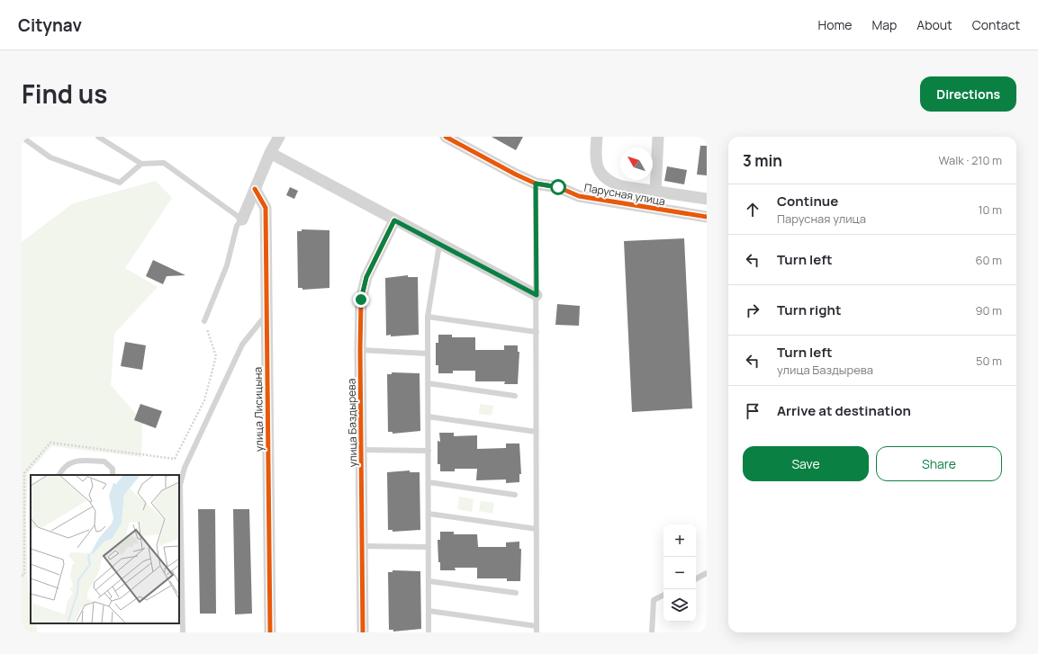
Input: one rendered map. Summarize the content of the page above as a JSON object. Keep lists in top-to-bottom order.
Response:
{
  "streets": {
    "street": ["Парусная улица", "улица Лисицына", "улица Баздырева"]
  },
  "north": "top left",
  "page": {
    "header": "Citynav",
    "nav": [
      "Home",
      "Map",
      "About",
      "Contact"
    ],
    "title": "Find us",
    "buttons": [
      "Directions",
      ["Save", "Share"]
    ],
    "heading": ["3 min", "Walk · 210 m"],
    "list": [
      ["Continue", "Парусная улица", "10 m"],
      ["Turn left", "60 m"],
      ["Turn right", "90 m"],
      ["Turn left", "улица Баздырева", "50 m"],
      "Arrive at destination"
    ],
    "map_buttons": ["+", "−"]
  }
}
